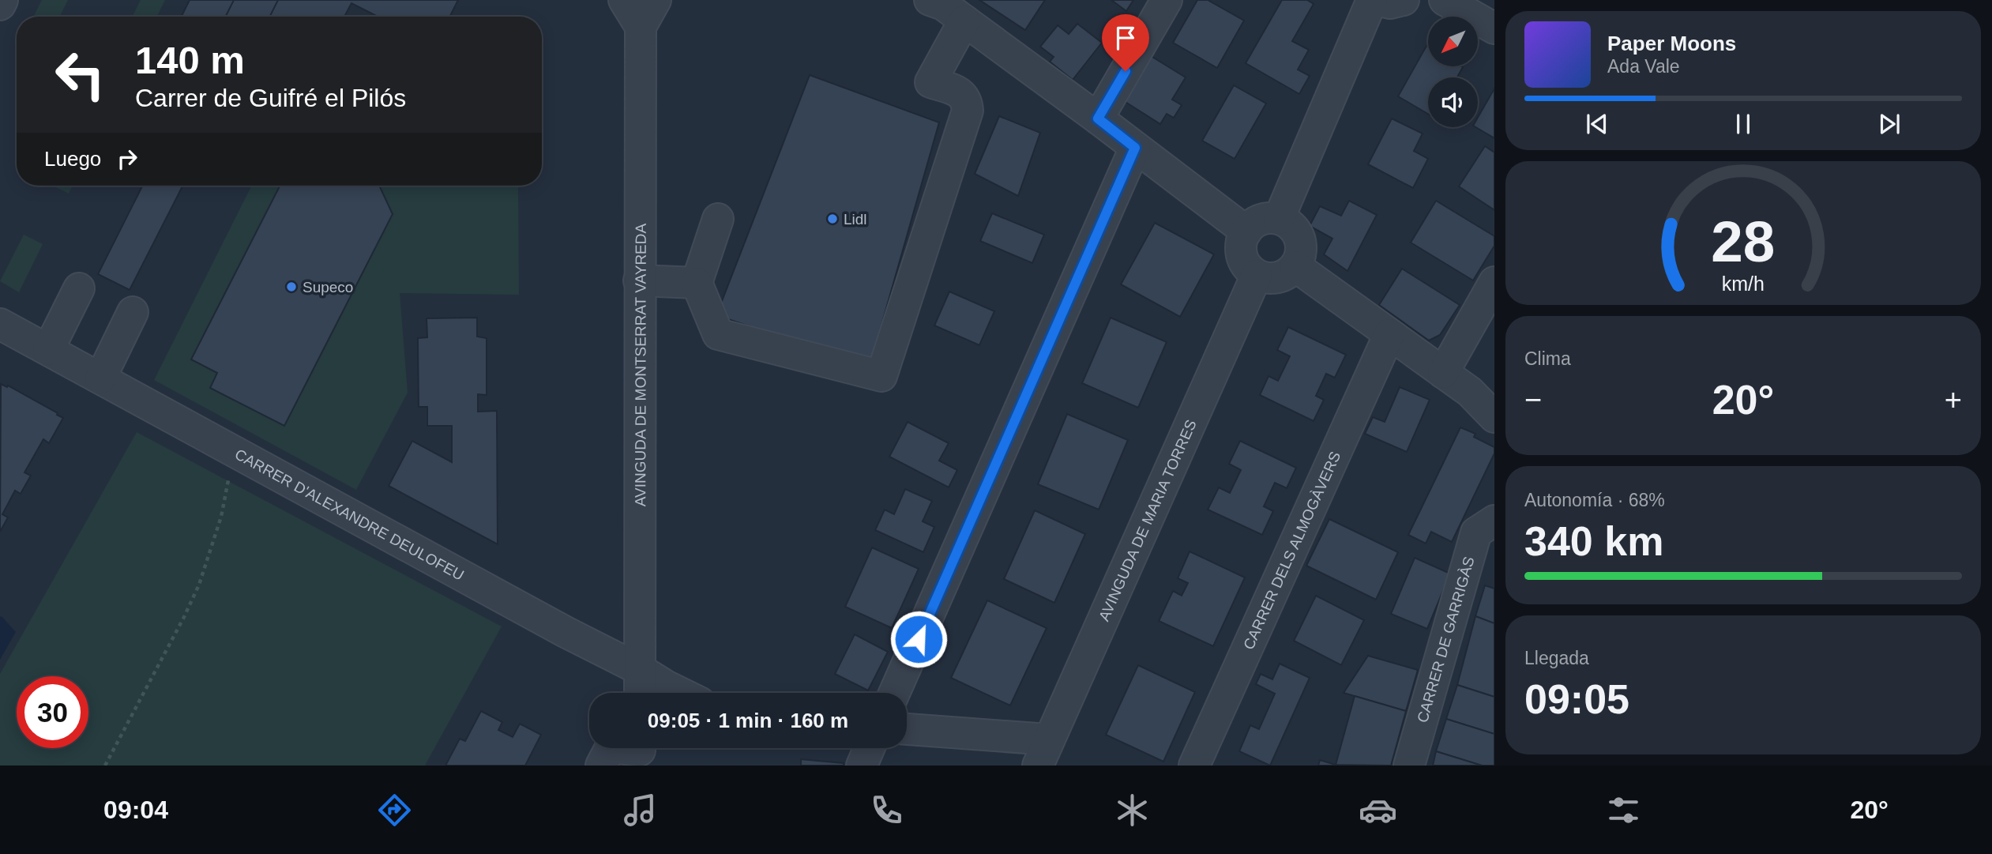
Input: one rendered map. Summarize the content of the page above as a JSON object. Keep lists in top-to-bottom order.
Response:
{
  "streets": {
    "street": [
      "AVINGUDA DE MONTSERRAT VAYREDA",
      "CARRER D'ALEXANDRE DEULOFEU",
      "AVINGUDA DE MARIA TORRES",
      "CARRER DELS ALMOGÀVERS",
      "CARRER DE GARRIGÀS"
    ]
  },
  "crossings": [
    ["AVINGUDA DE MONTSERRAT VAYREDA", "CARRER D'ALEXANDRE DEULOFEU"]
  ],
  "places": ["Lidl", "Supeco"],
  "north": "bottom left",
  "page": {
    "turn": ["140 m", "Carrer de Guifré el Pilós"],
    "song": ["Paper Moons", "Ada Vale"],
    "then": "Luego",
    "tile": [
      "Clima",
      ["Autonomía · 68%", "340 km"],
      ["Llegada", "09:05"]
    ],
    "heat": ["−", "20°", "+"],
    "limit": "30",
    "trip": "09:05 · 1 min · 160 m",
    "tabs": ["09:04", "20°"],
    "gauge": ["28", "km/h"]
  }
}
